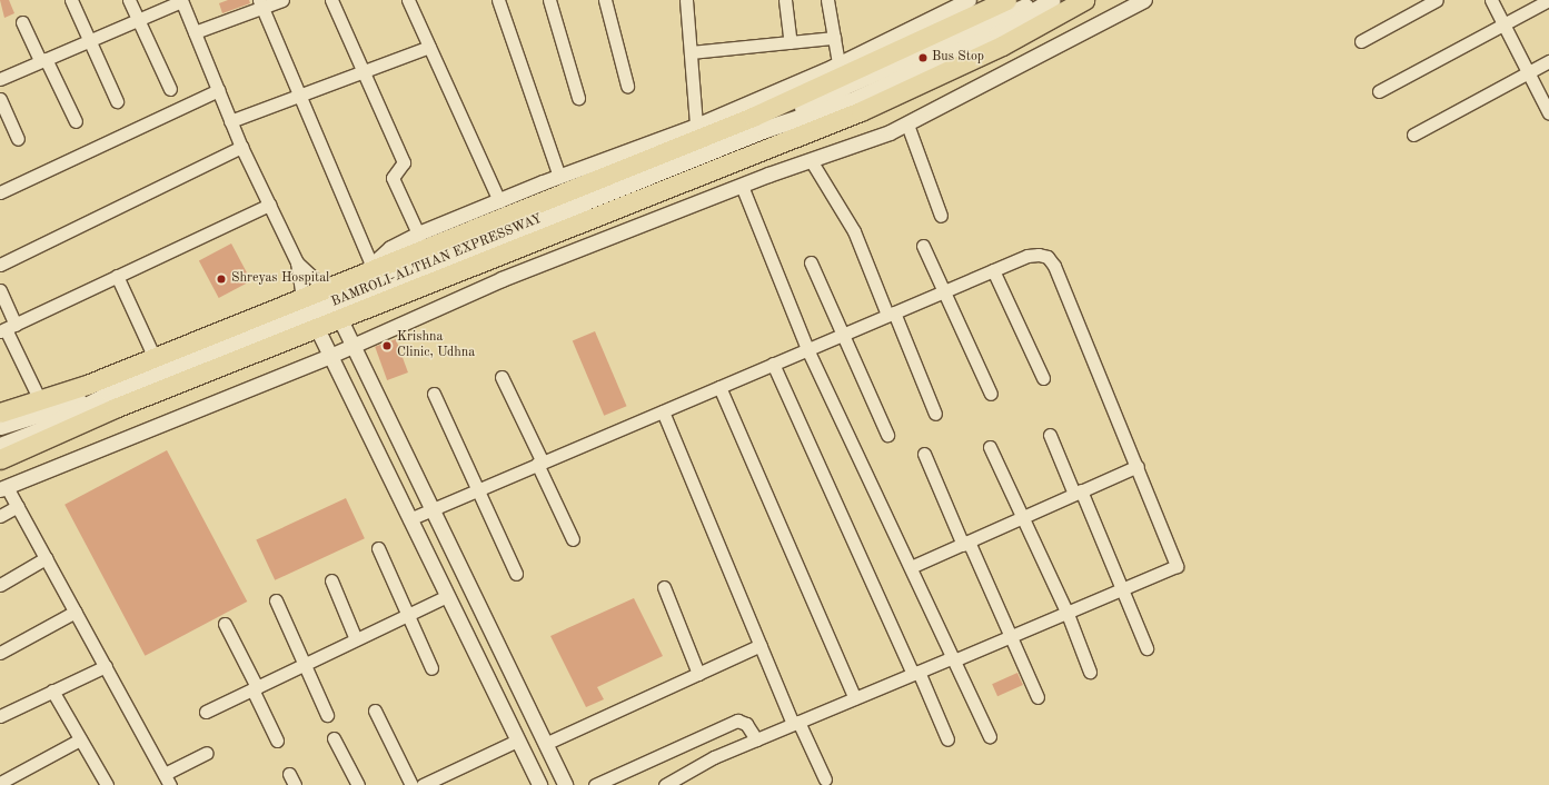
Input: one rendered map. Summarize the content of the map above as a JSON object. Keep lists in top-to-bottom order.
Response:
{
  "streets": {
    "main road": ["BAMROLI-ALTHAN EXPRESSWAY"]
  },
  "places": ["Bus Stop", "Shreyas Hospital", "Krishna Clinic, Udhna"]
}
